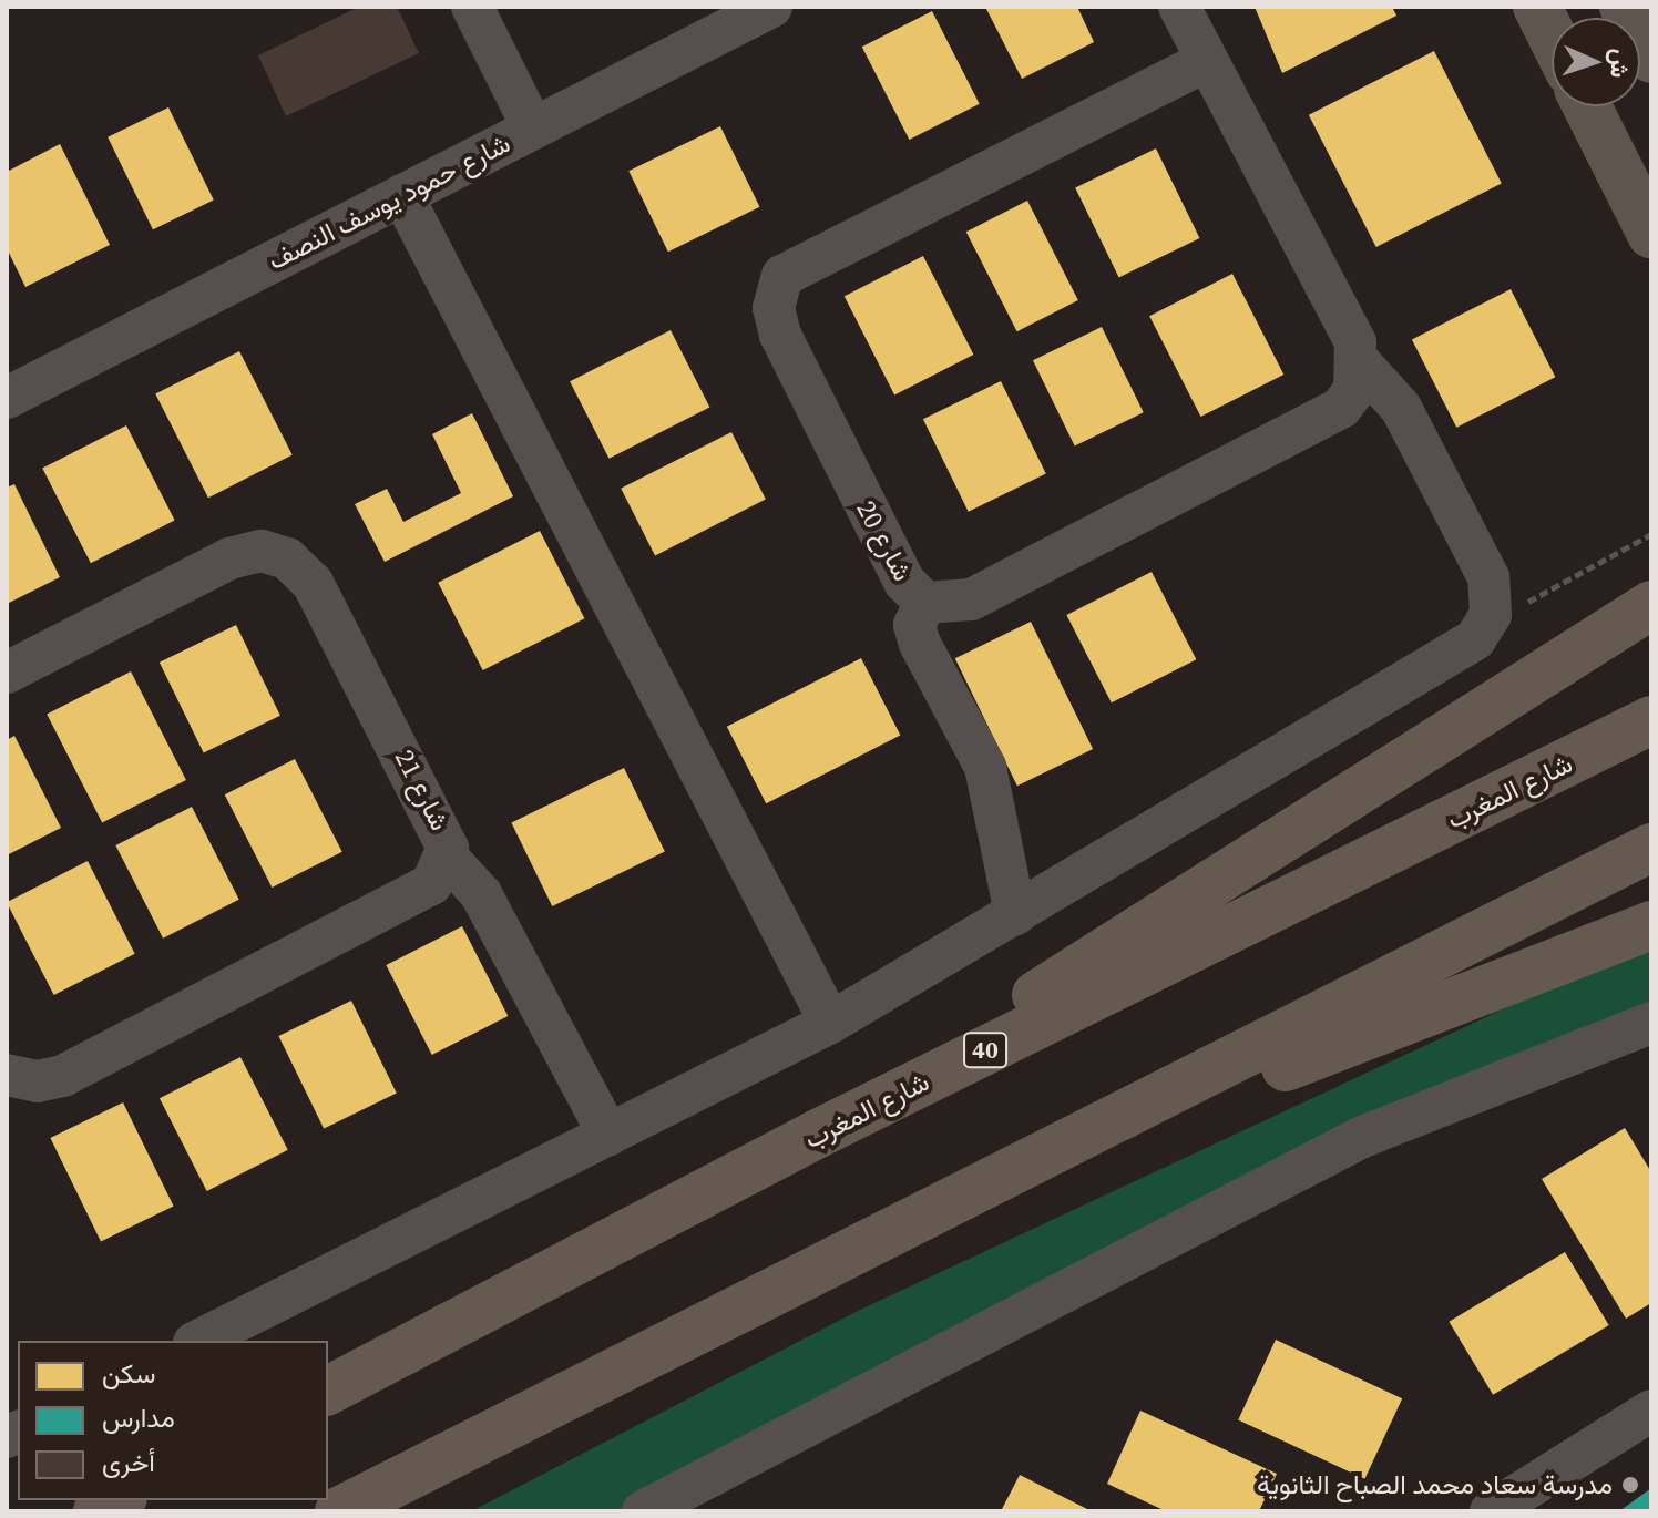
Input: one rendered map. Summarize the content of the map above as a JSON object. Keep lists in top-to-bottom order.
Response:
{
  "streets": {
    "highway": ["شارع المغرب", "40"],
    "street": ["شارع حمود يوسف النصف", "شارع 20", "شارع 21"]
  },
  "places": ["مدرسة سعاد محمد الصباح الثانوية"],
  "legend": ["سكن", "مدارس", "أخرى"],
  "north": "right"
}
